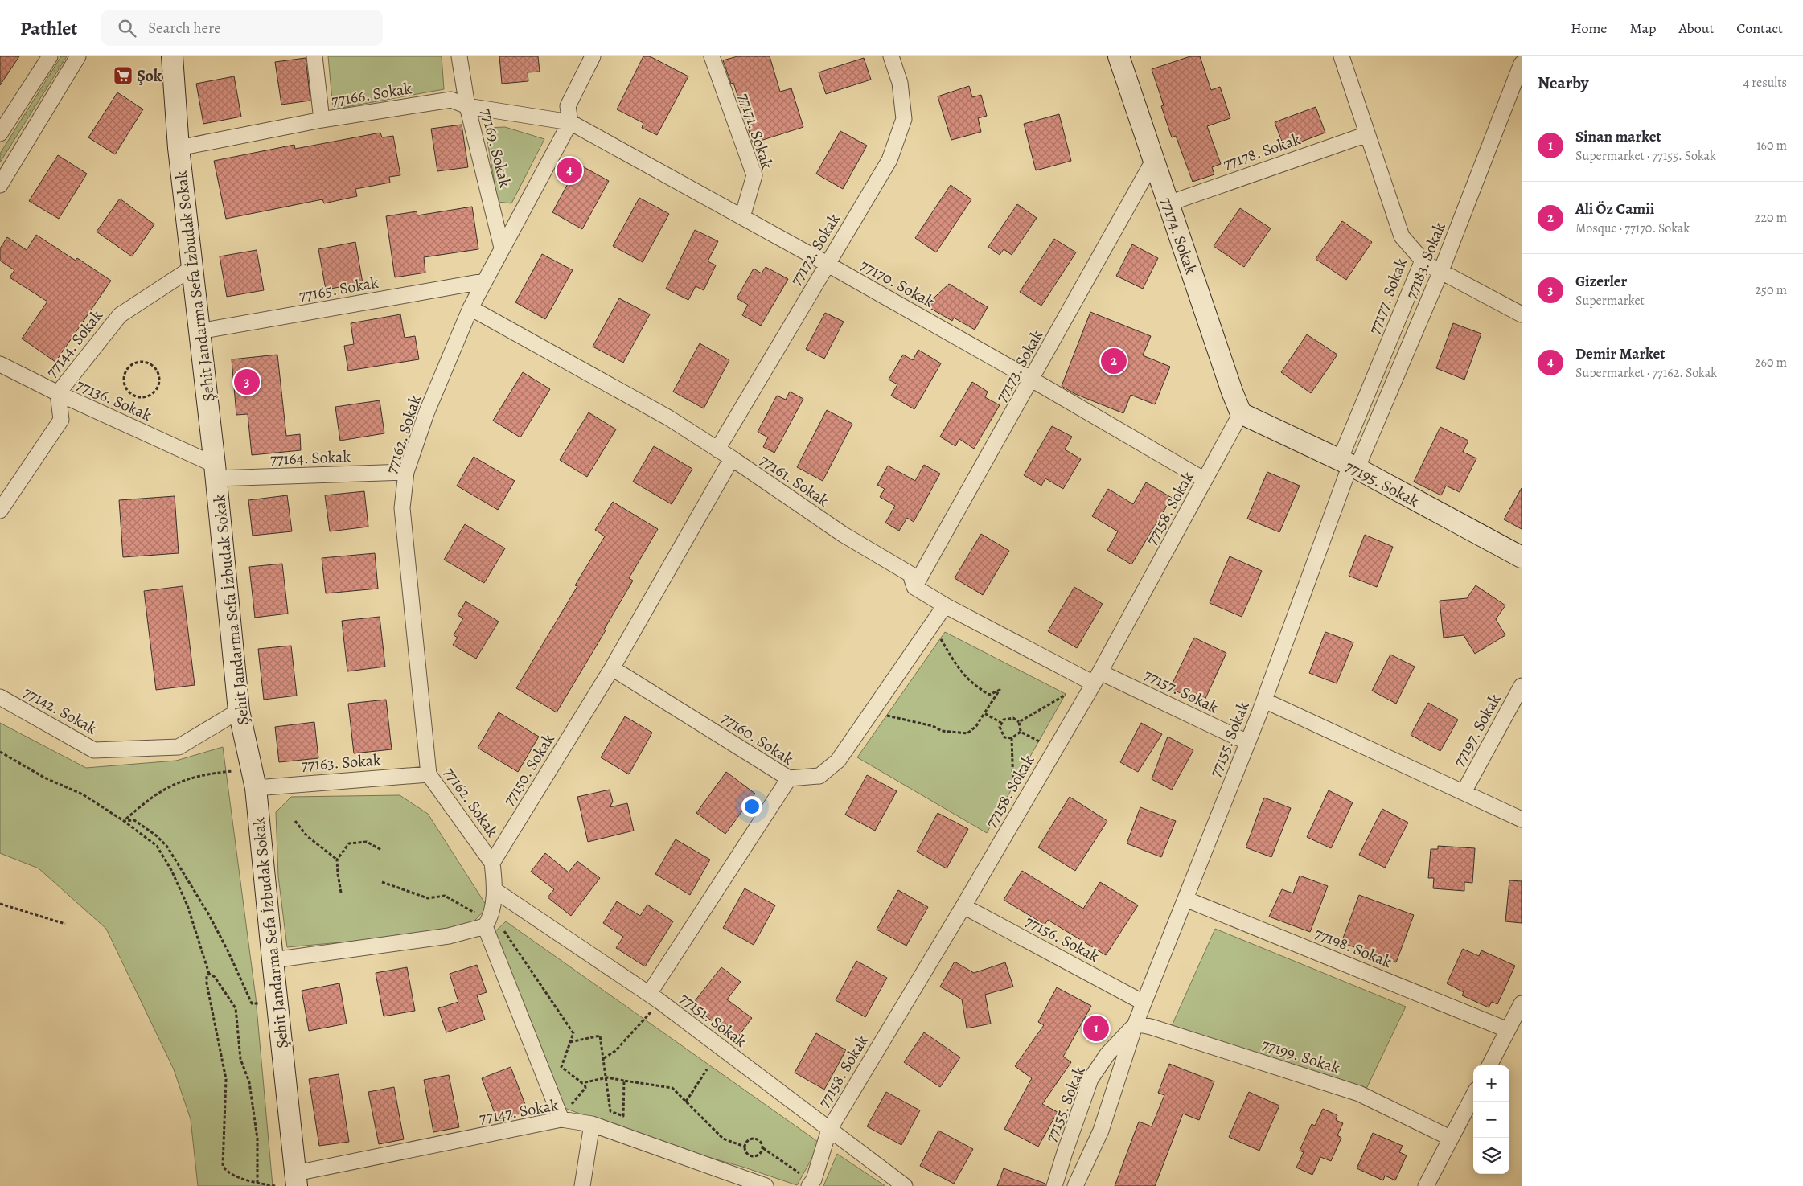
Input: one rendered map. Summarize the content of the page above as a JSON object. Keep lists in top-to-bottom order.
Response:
{
  "streets": {
    "main road": ["77174. Sokak", "Şehit Jandarma Sefa İzbudak Sokak", "77195. Sokak"],
    "street": [
      "77166. Sokak",
      "77171. Sokak",
      "77169. Sokak",
      "77178. Sokak",
      "77172. Sokak",
      "77183. Sokak",
      "77170. Sokak",
      "77165. Sokak",
      "77177. Sokak",
      "77144. Sokak",
      "77173. Sokak",
      "77136. Sokak",
      "77162. Sokak",
      "77164. Sokak",
      "77161. Sokak",
      "77158. Sokak",
      "77157. Sokak",
      "77142. Sokak",
      "77197. Sokak",
      "77160. Sokak",
      "77155. Sokak",
      "77163. Sokak",
      "77150. Sokak",
      "77156. Sokak",
      "77198. Sokak",
      "77151. Sokak",
      "77199. Sokak",
      "77147. Sokak"
    ]
  },
  "crossings": [
    ["77166. Sokak", "77169. Sokak"],
    ["77166. Sokak", "77170. Sokak"],
    ["77166. Sokak", "Şehit Jandarma Sefa İzbudak Sokak"],
    ["77166. Sokak", "77162. Sokak"],
    ["77171. Sokak", "77170. Sokak"],
    ["77169. Sokak", "77162. Sokak"],
    ["77178. Sokak", "77174. Sokak"],
    ["77178. Sokak", "77177. Sokak"],
    ["77174. Sokak", "77173. Sokak"],
    ["77174. Sokak", "77195. Sokak"],
    ["77174. Sokak", "77158. Sokak"],
    ["77172. Sokak", "77170. Sokak"],
    ["77172. Sokak", "77161. Sokak"],
    ["77183. Sokak", "77177. Sokak"],
    ["77183. Sokak", "77195. Sokak"],
    ["77183. Sokak", "77155. Sokak"],
    ["77170. Sokak", "77173. Sokak"],
    ["77170. Sokak", "77162. Sokak"],
    ["77170. Sokak", "77158. Sokak"],
    ["Şehit Jandarma Sefa İzbudak Sokak", "77165. Sokak"],
    ["Şehit Jandarma Sefa İzbudak Sokak", "77144. Sokak"],
    ["Şehit Jandarma Sefa İzbudak Sokak", "77136. Sokak"],
    ["Şehit Jandarma Sefa İzbudak Sokak", "77164. Sokak"],
    ["Şehit Jandarma Sefa İzbudak Sokak", "77142. Sokak"],
    ["Şehit Jandarma Sefa İzbudak Sokak", "77163. Sokak"],
    ["Şehit Jandarma Sefa İzbudak Sokak", "77147. Sokak"],
    ["77165. Sokak", "77162. Sokak"],
    ["77177. Sokak", "77195. Sokak"],
    ["77177. Sokak", "77155. Sokak"],
    ["77144. Sokak", "77136. Sokak"],
    ["77173. Sokak", "77161. Sokak"],
    ["77136. Sokak", "77164. Sokak"],
    ["77162. Sokak", "77164. Sokak"],
    ["77162. Sokak", "77161. Sokak"],
    ["77162. Sokak", "77163. Sokak"],
    ["77162. Sokak", "77150. Sokak"],
    ["77161. Sokak", "77158. Sokak"],
    ["77161. Sokak", "77157. Sokak"],
    ["77161. Sokak", "77150. Sokak"],
    ["77195. Sokak", "77158. Sokak"],
    ["77195. Sokak", "77155. Sokak"],
    ["77158. Sokak", "77157. Sokak"],
    ["77158. Sokak", "77156. Sokak"],
    ["77158. Sokak", "77151. Sokak"],
    ["77157. Sokak", "77155. Sokak"],
    ["77160. Sokak", "77150. Sokak"],
    ["77160. Sokak", "77151. Sokak"],
    ["77155. Sokak", "77156. Sokak"],
    ["77155. Sokak", "77198. Sokak"],
    ["77155. Sokak", "77199. Sokak"]
  ],
  "places": {
    "supermarket": ["Şok"]
  },
  "page": {
    "header": "Pathlet",
    "search": "Search here",
    "nav": [
      "Home",
      "Map",
      "About",
      "Contact"
    ],
    "heading": ["Nearby", "4 results"],
    "list": [
      {
        "mark": "1",
        "name": "Sinan market",
        "note": "Supermarket · 77155. Sokak",
        "value": "160 m"
      },
      {
        "mark": "2",
        "name": "Ali Öz Camii",
        "note": "Mosque · 77170. Sokak",
        "value": "220 m"
      },
      {
        "mark": "3",
        "name": "Gizerler",
        "note": "Supermarket",
        "value": "250 m"
      },
      {
        "mark": "4",
        "name": "Demir Market",
        "note": "Supermarket · 77162. Sokak",
        "value": "260 m"
      }
    ],
    "pins": [
      "4",
      "2",
      "3",
      "1"
    ],
    "map_buttons": ["+", "−"]
  }
}
